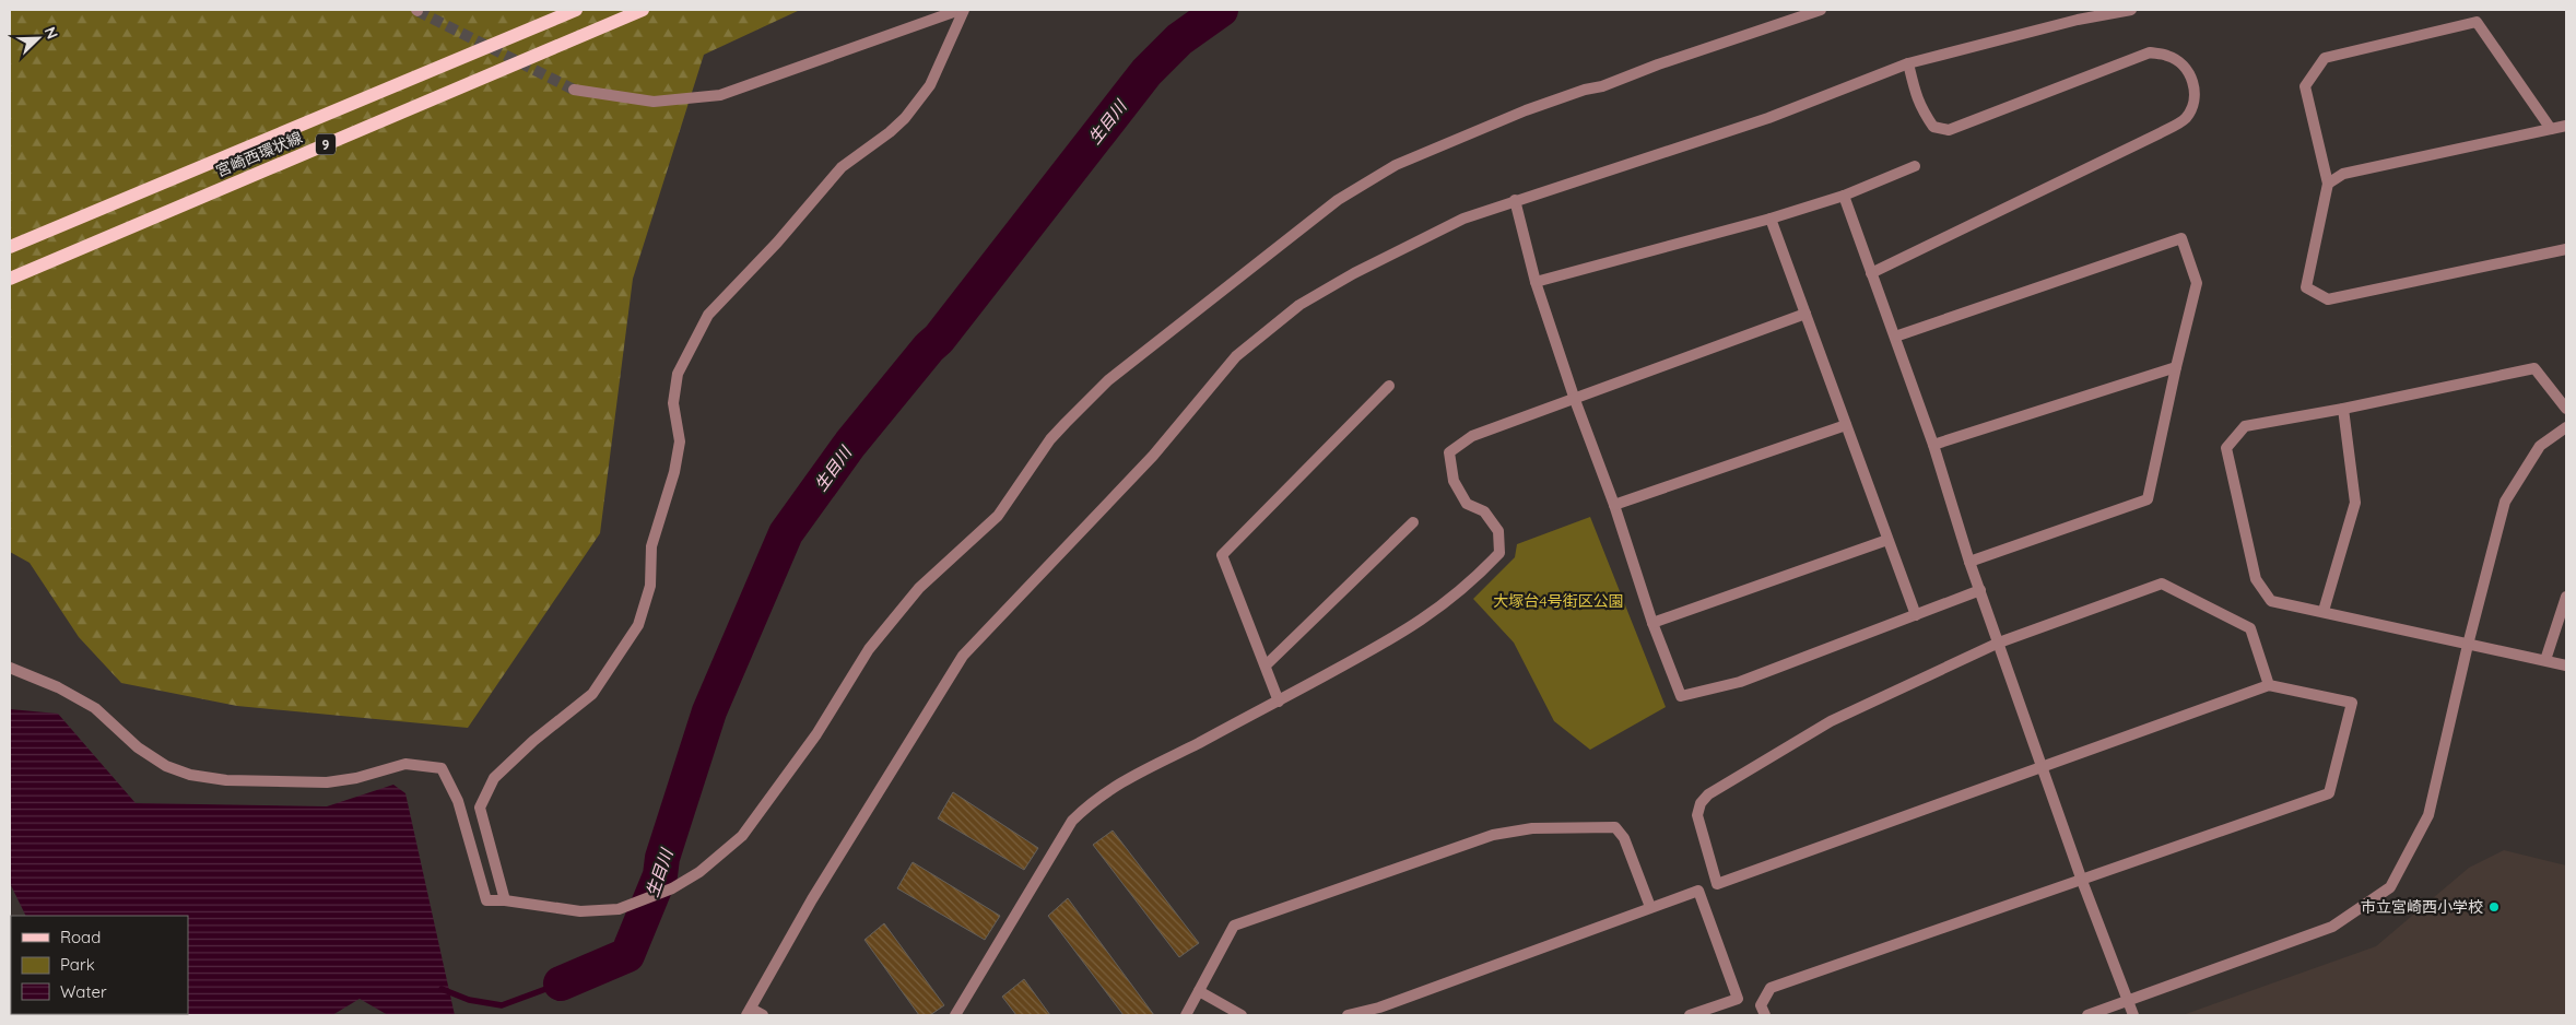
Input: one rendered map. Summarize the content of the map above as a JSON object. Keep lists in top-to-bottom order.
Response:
{
  "streets": {
    "main road": ["9", "宮崎西環状線"]
  },
  "water": ["生目川"],
  "parks": ["大塚台4号街区公園"],
  "places": ["市立宮崎西小学校"],
  "legend": ["Road", "Park", "Water"],
  "north": "top right"
}
